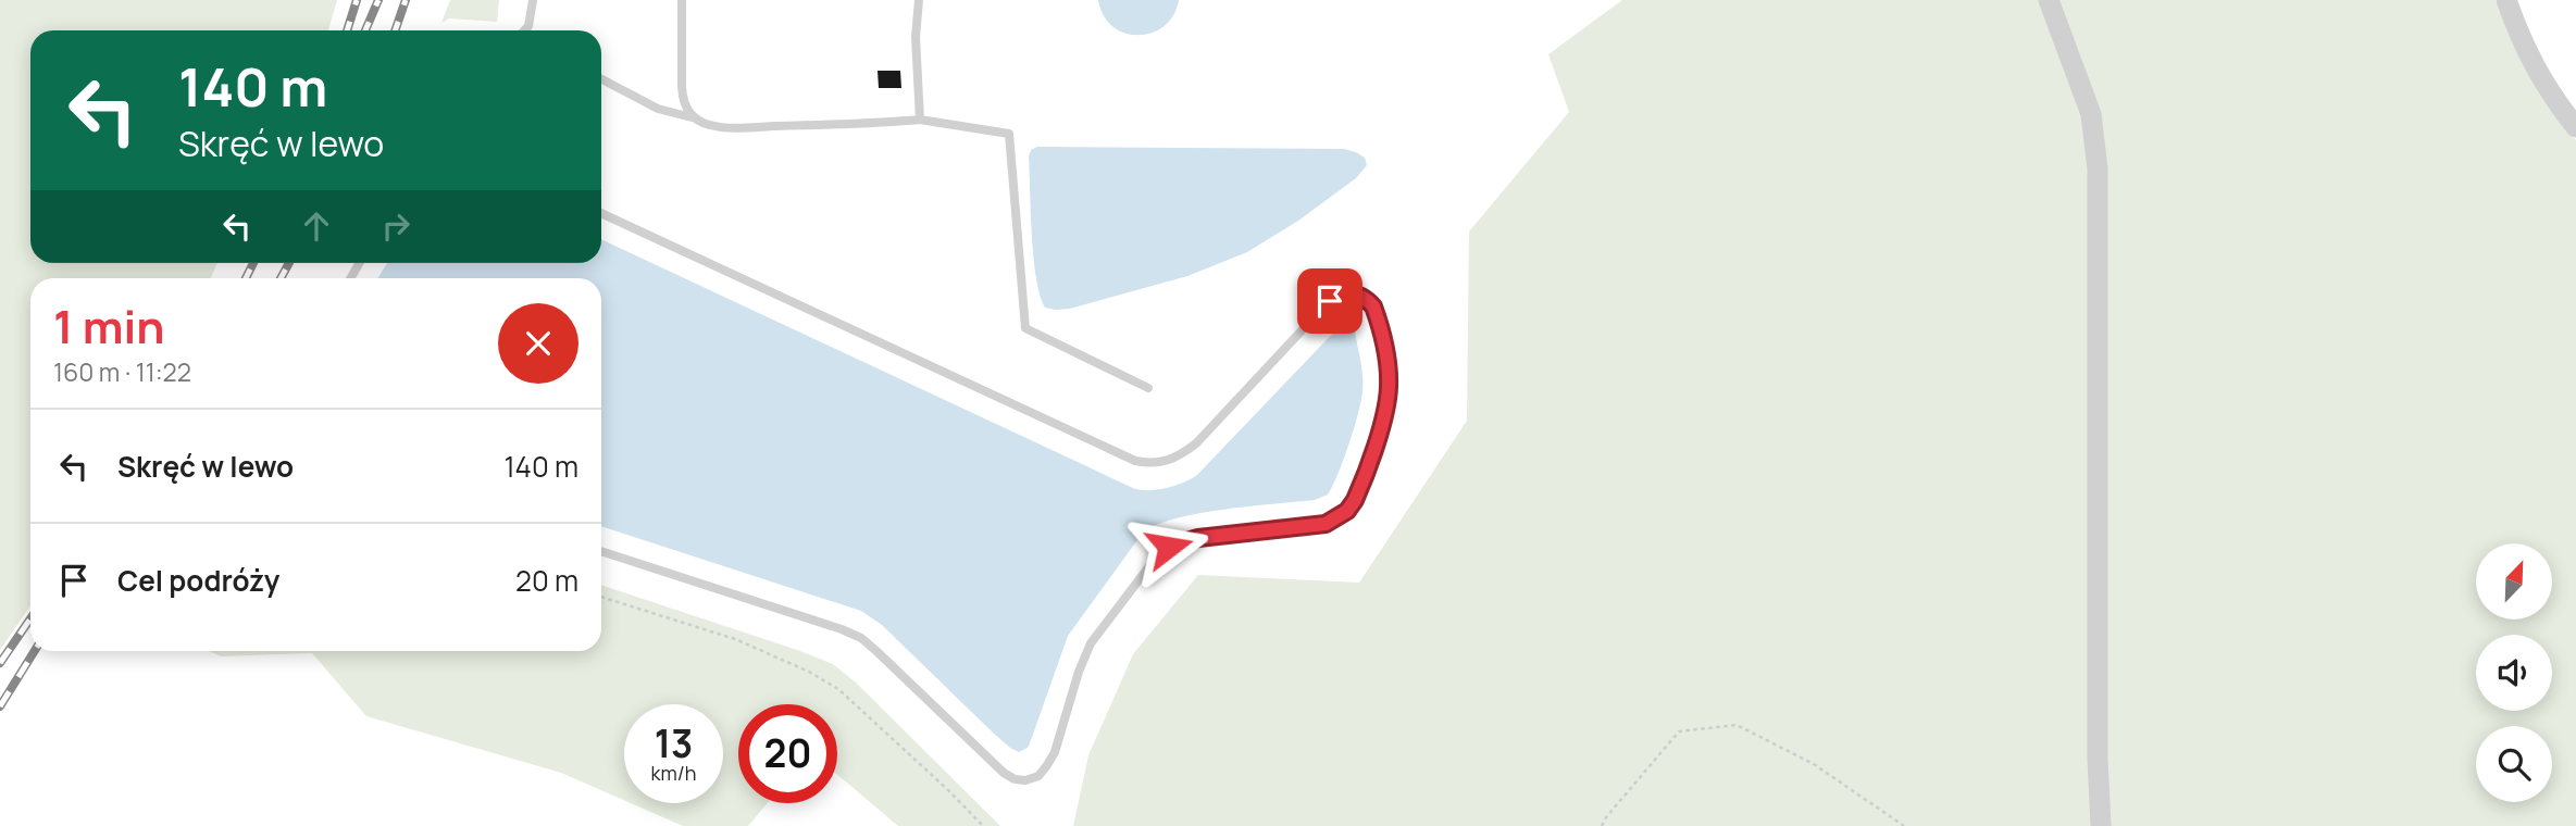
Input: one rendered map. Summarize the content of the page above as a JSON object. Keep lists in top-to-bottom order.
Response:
{
  "north": "top right",
  "page": {
    "turn": ["140 m", "Skręć w lewo"],
    "heading": ["1 min", "160 m · 11:22"],
    "list": [
      {
        "name": "Skręć w lewo",
        "value": "140 m"
      },
      {
        "name": "Cel podróży",
        "value": "20 m"
      }
    ],
    "speed": "13 km/h",
    "limit": "20"
  }
}
